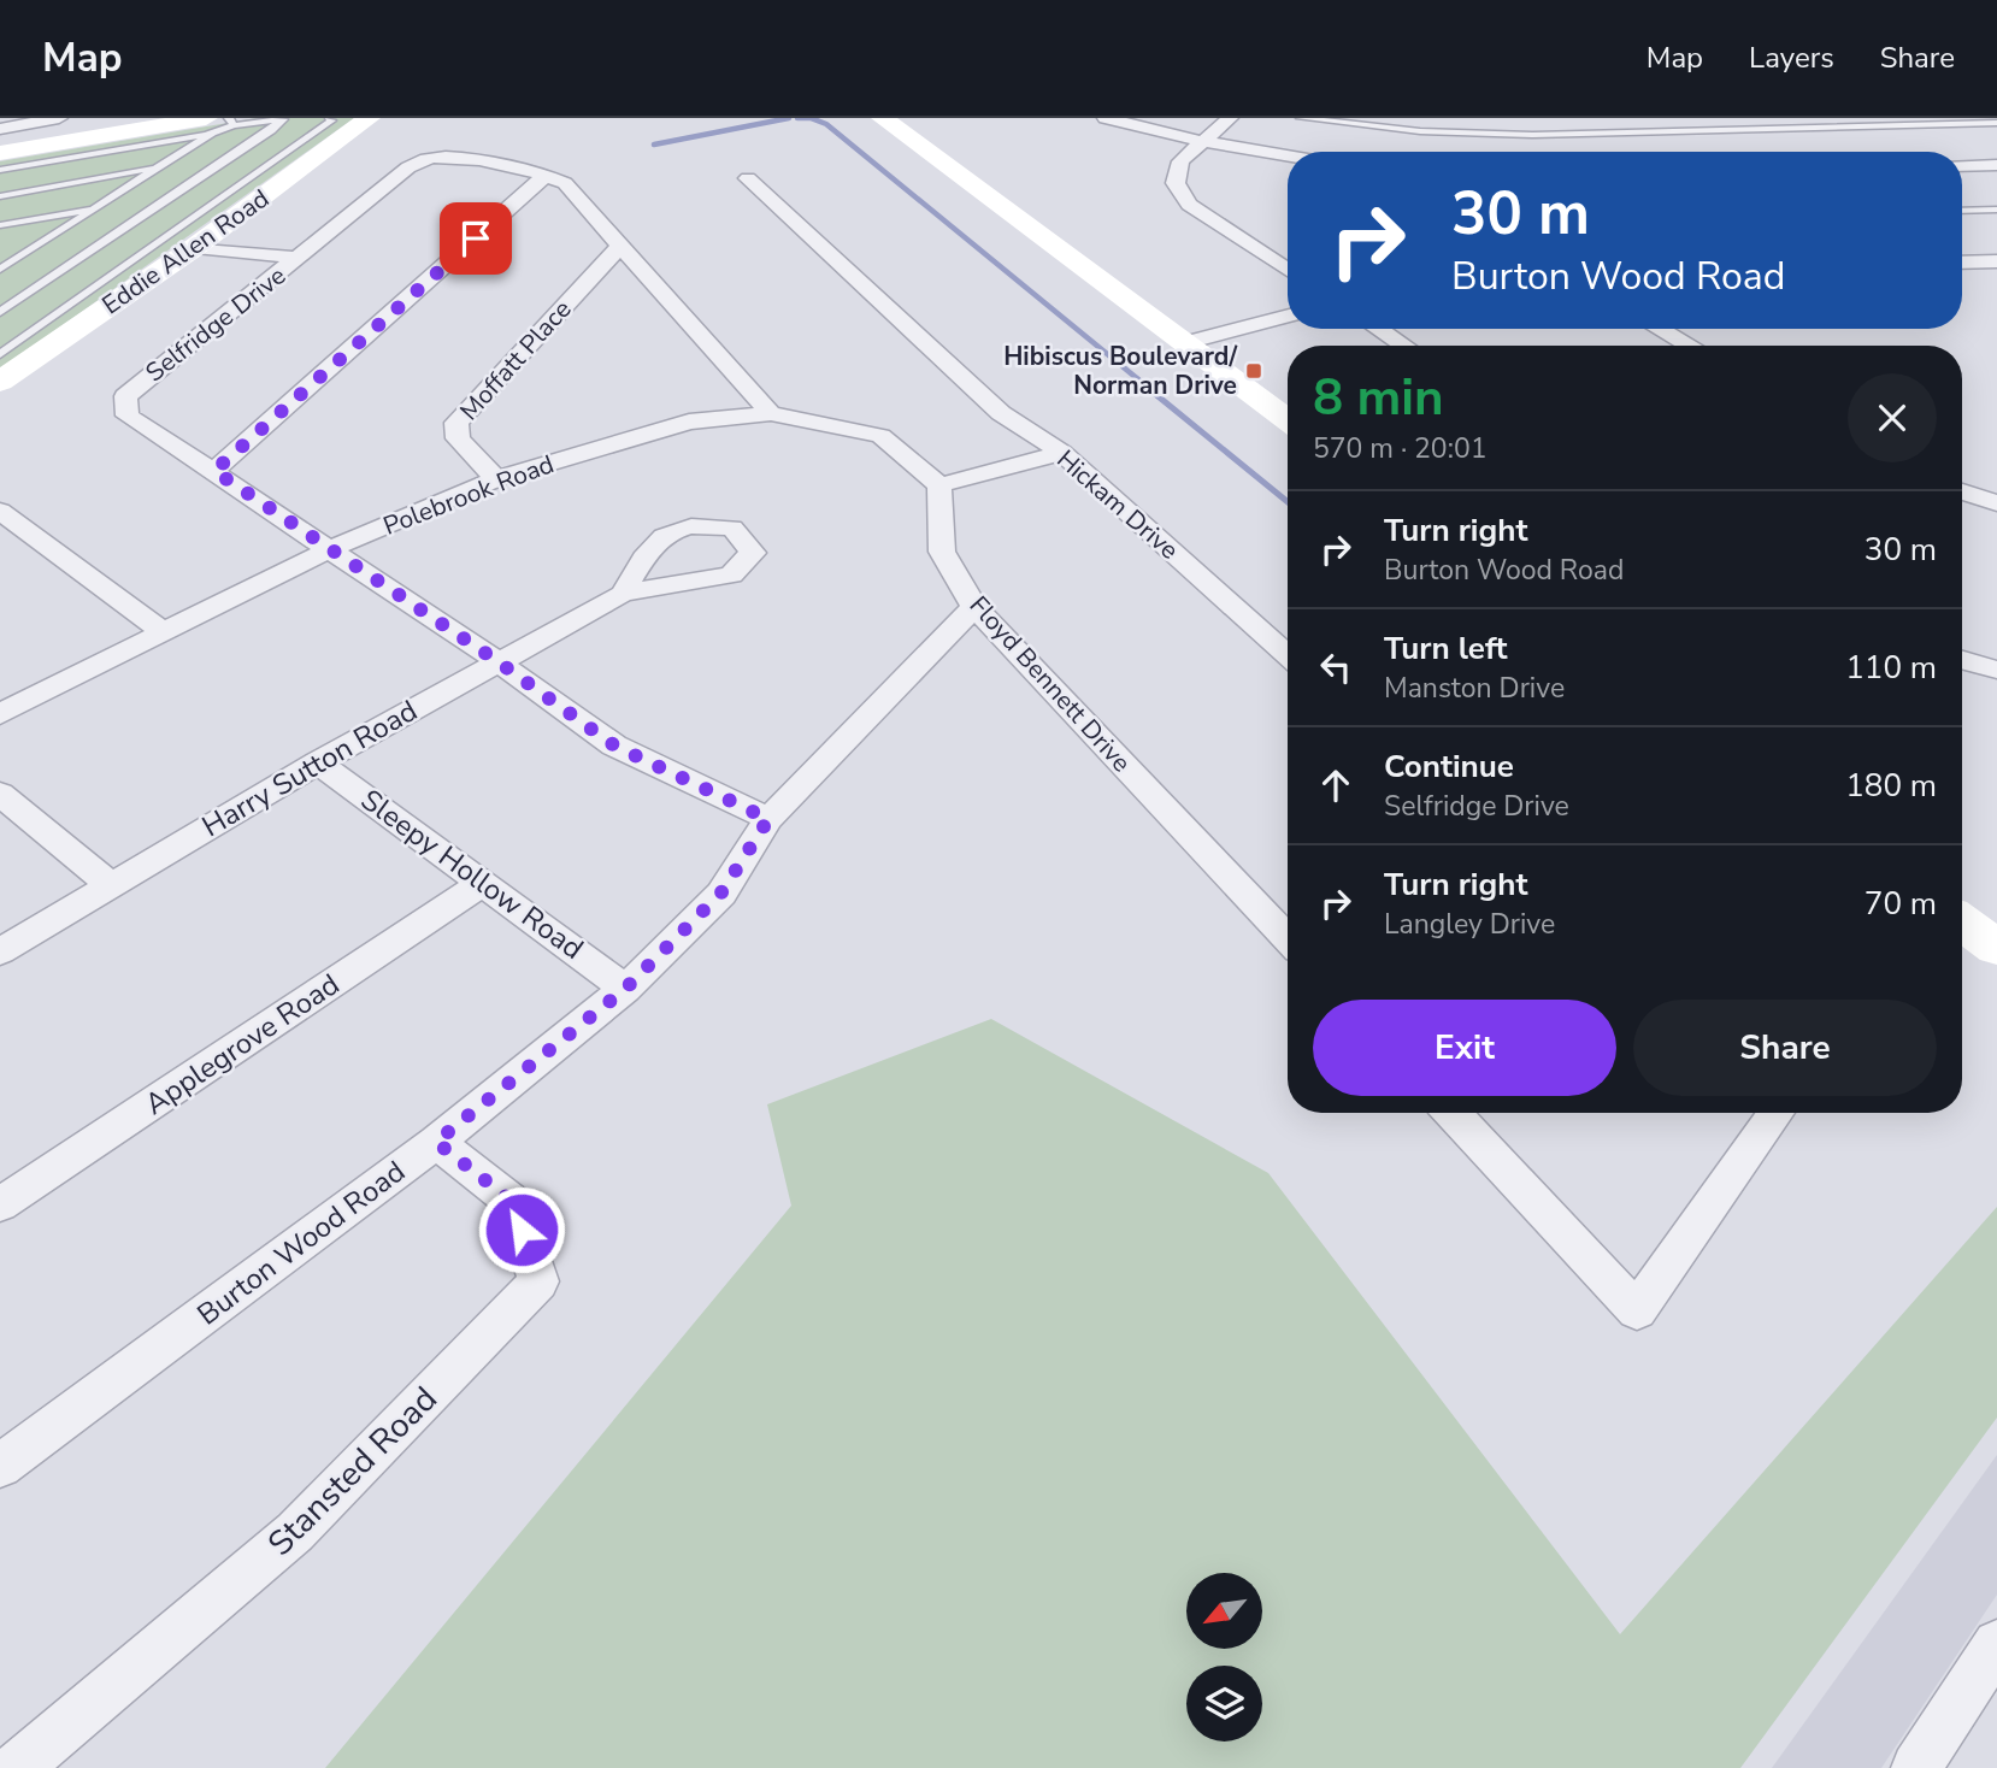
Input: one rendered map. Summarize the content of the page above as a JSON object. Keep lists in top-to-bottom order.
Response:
{
  "streets": {
    "street": [
      "Eddie Allen Road",
      "Selfridge Drive",
      "Moffatt Place",
      "Polebrook Road",
      "Hickam Drive",
      "Floyd Bennett Drive",
      "Harry Sutton Road",
      "Sleepy Hollow Road",
      "Applegrove Road",
      "Burton Wood Road",
      "Stansted Road"
    ]
  },
  "crossings": [
    ["Selfridge Drive", "Polebrook Road"],
    ["Selfridge Drive", "Harry Sutton Road"],
    ["Selfridge Drive", "Burton Wood Road"],
    ["Moffatt Place", "Polebrook Road"],
    ["Floyd Bennett Drive", "Burton Wood Road"],
    ["Harry Sutton Road", "Sleepy Hollow Road"],
    ["Sleepy Hollow Road", "Applegrove Road"],
    ["Sleepy Hollow Road", "Burton Wood Road"],
    ["Burton Wood Road", "Stansted Road"]
  ],
  "places": {
    "transit": ["Hibiscus Boulevard/ Norman Drive"]
  },
  "north": "bottom left",
  "page": {
    "header": "Map",
    "nav": ["Map", "Layers", "Share"],
    "turn": ["30 m", "Burton Wood Road"],
    "heading": ["8 min", "570 m · 20:01"],
    "list": [
      {
        "name": "Turn right",
        "note": "Burton Wood Road",
        "value": "30 m"
      },
      {
        "name": "Turn left",
        "note": "Manston Drive",
        "value": "110 m"
      },
      {
        "name": "Continue",
        "note": "Selfridge Drive",
        "value": "180 m"
      },
      {
        "name": "Turn right",
        "note": "Langley Drive",
        "value": "70 m"
      }
    ],
    "buttons": ["Exit", "Share"]
  }
}
